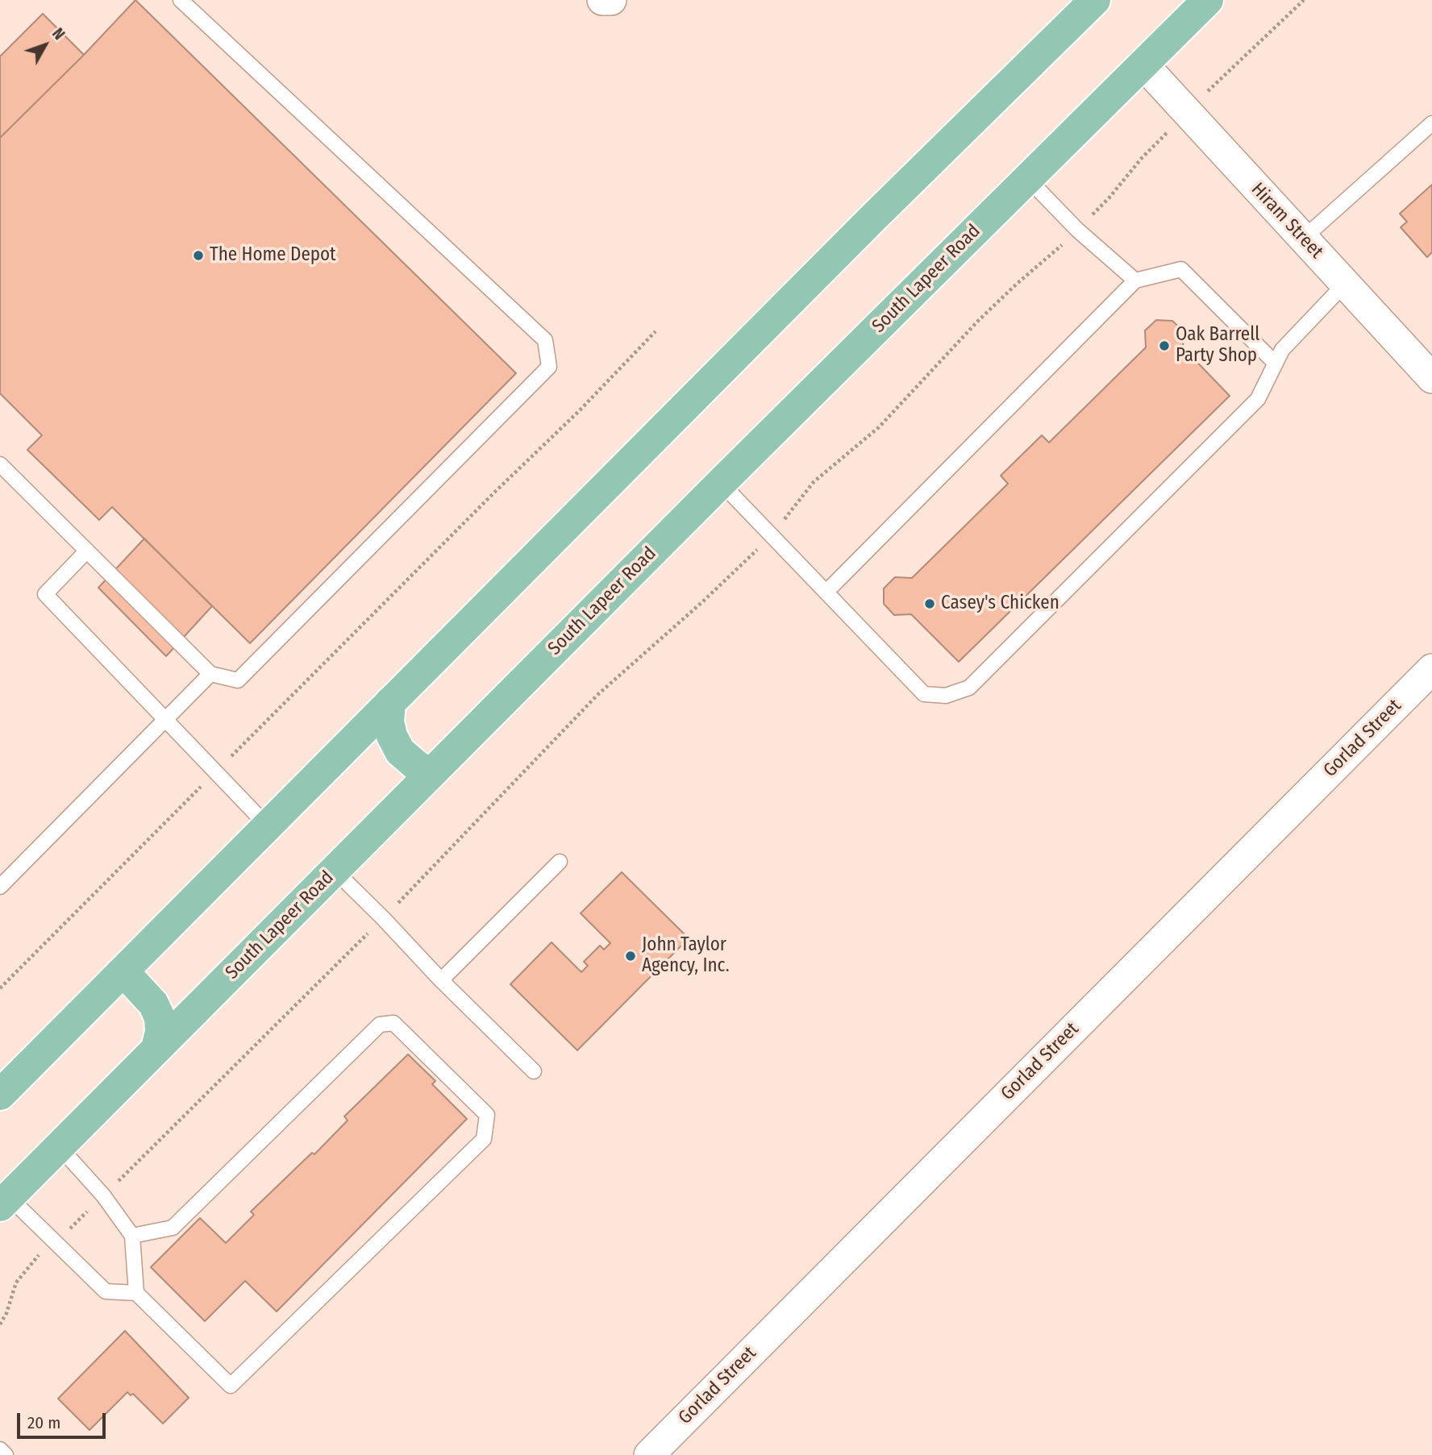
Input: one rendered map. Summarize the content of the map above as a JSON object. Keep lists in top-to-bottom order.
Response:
{
  "streets": {
    "main road": ["South Lapeer Road"],
    "street": ["Hiram Street", "Gorlad Street"]
  },
  "crossings": [
    ["Hiram Street", "South Lapeer Road"]
  ],
  "places": [
    "The Home Depot",
    "Oak Barrell Party Shop",
    "Casey's Chicken",
    "John Taylor Agency, Inc."
  ],
  "scale_bar": "20 m",
  "north": "top right"
}
